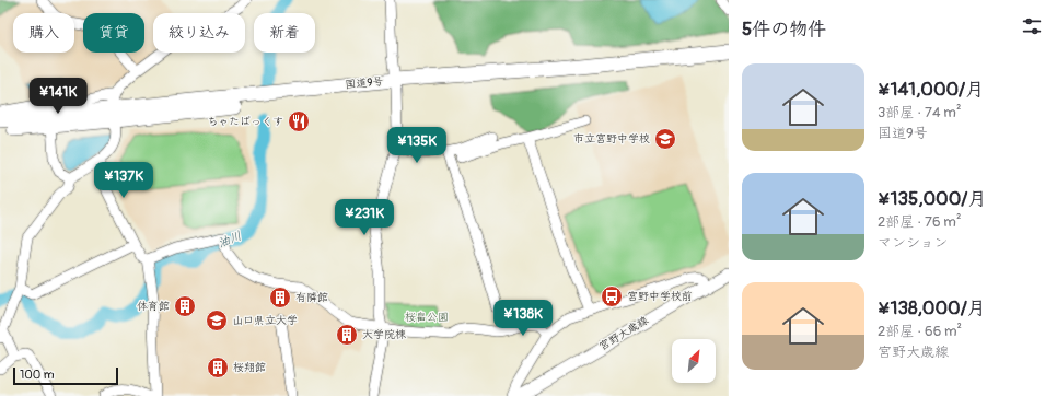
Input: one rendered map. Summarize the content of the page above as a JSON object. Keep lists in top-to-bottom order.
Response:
{
  "streets": {
    "highway": ["国道9号"],
    "main road": ["宮野大歳線"]
  },
  "water": ["油川"],
  "parks": ["桜畠公園"],
  "places": {
    "restaurant": ["ちゃたばっくす"],
    "school or university": ["市立宮野中学校", "山口県立大学"],
    "bus stop": ["宮野中学校前"],
    "building": [
      "有隣館",
      "体育館",
      "大学院棟",
      "桜翔館"
    ]
  },
  "scale_bar": "100 m",
  "north": "top right",
  "page": {
    "heading": "5件の物件",
    "chip": [
      "購入",
      "賃貸",
      "絞り込み",
      "新着"
    ],
    "list": [
      {
        "name": "¥141,000/月",
        "note": "3部屋 · 74 m² · 国道9号"
      },
      {
        "name": "¥135,000/月",
        "note": "2部屋 · 76 m² · マンション"
      },
      {
        "name": "¥138,000/月",
        "note": "2部屋 · 66 m² · 宮野大歳線"
      }
    ],
    "price": [
      "¥141K",
      "¥135K",
      "¥137K",
      "¥231K",
      "¥138K"
    ],
    "scale": "100 m"
  }
}
